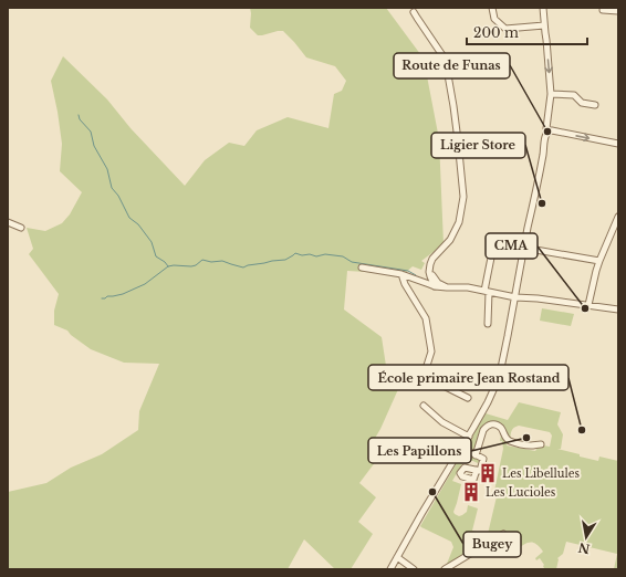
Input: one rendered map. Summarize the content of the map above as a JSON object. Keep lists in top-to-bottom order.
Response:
{
  "places": {
    "other": [
      "Route de Funas",
      "Ligier Store",
      "CMA",
      "École primaire Jean Rostand",
      "Les Papillons",
      "Bugey"
    ],
    "building": ["Les Libellules", "Les Lucioles"]
  },
  "scale_bar": "200 m",
  "north": "bottom"
}
